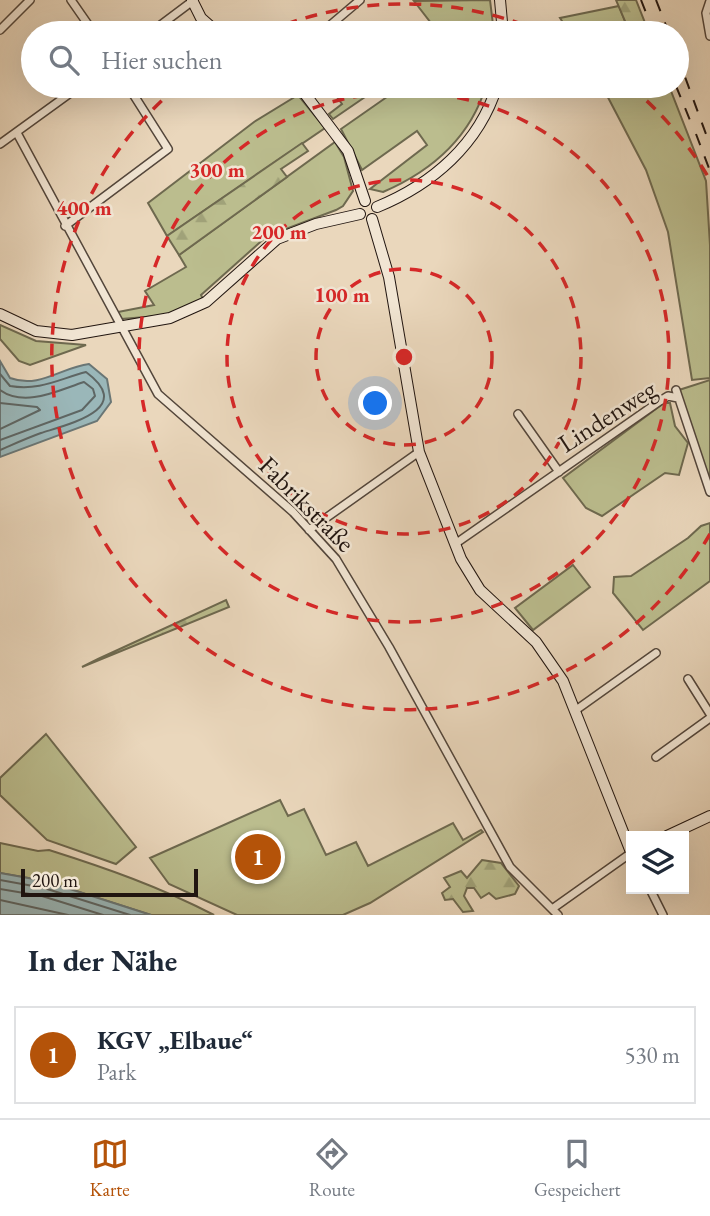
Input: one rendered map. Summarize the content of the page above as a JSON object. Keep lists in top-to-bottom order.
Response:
{
  "streets": {
    "street": ["Lindenweg", "Fabrikstraße"]
  },
  "scale_bar": "200 m",
  "page": {
    "search": "Hier suchen",
    "pins": "1",
    "scale": "200 m",
    "heading": "In der Nähe",
    "list": [
      {
        "mark": "1",
        "name": "KGV „Elbaue“",
        "note": "Park",
        "value": "530 m"
      }
    ],
    "nav": ["Karte", "Route", "Gespeichert"]
  },
  "rings": [
    "300 m",
    "400 m",
    "200 m",
    "100 m"
  ]
}
